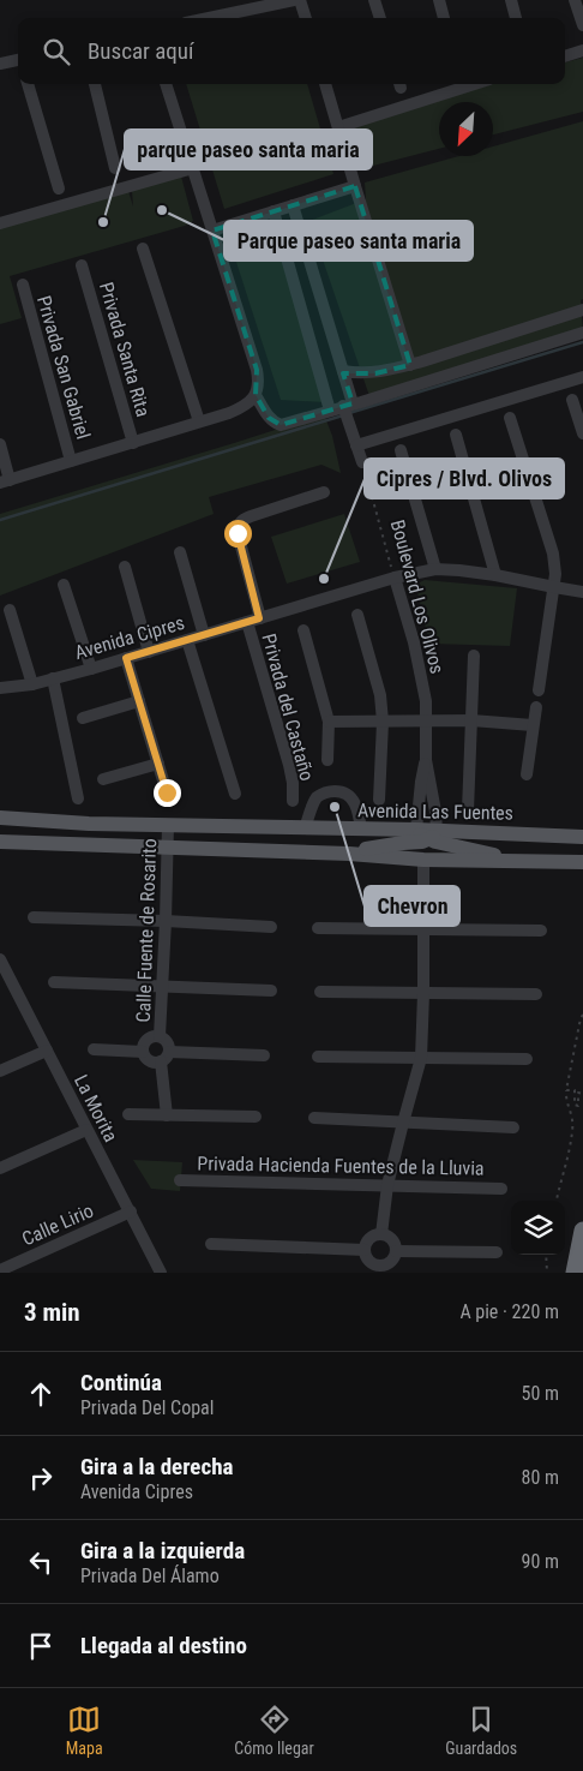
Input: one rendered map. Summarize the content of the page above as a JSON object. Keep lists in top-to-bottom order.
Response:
{
  "streets": {
    "main road": ["Avenida Las Fuentes"],
    "street": [
      "Privada Santa Rita",
      "Privada San Gabriel",
      "Boulevard Los Olivos",
      "Avenida Cipres",
      "Privada del Castaño",
      "Calle Fuente de Rosarito",
      "La Morita",
      "Privada Hacienda Fuentes de la Lluvia",
      "Calle Lirio"
    ]
  },
  "crossings": [
    ["Boulevard Los Olivos", "Avenida Cipres"],
    ["Boulevard Los Olivos", "Avenida Las Fuentes"],
    ["Avenida Cipres", "Privada del Castaño"],
    ["Avenida Las Fuentes", "Calle Fuente de Rosarito"],
    ["La Morita", "Calle Lirio"]
  ],
  "places": [
    "Parque paseo santa maria",
    "parque paseo santa maria",
    "Cipres / Blvd. Olivos",
    "Chevron"
  ],
  "north": "bottom left",
  "page": {
    "search": "Buscar aquí",
    "heading": ["3 min", "A pie · 220 m"],
    "list": [
      ["Continúa", "Privada Del Copal", "50 m"],
      ["Gira a la derecha", "Avenida Cipres", "80 m"],
      ["Gira a la izquierda", "Privada Del Álamo", "90 m"],
      "Llegada al destino"
    ],
    "nav": ["Mapa", "Cómo llegar", "Guardados"]
  }
}
